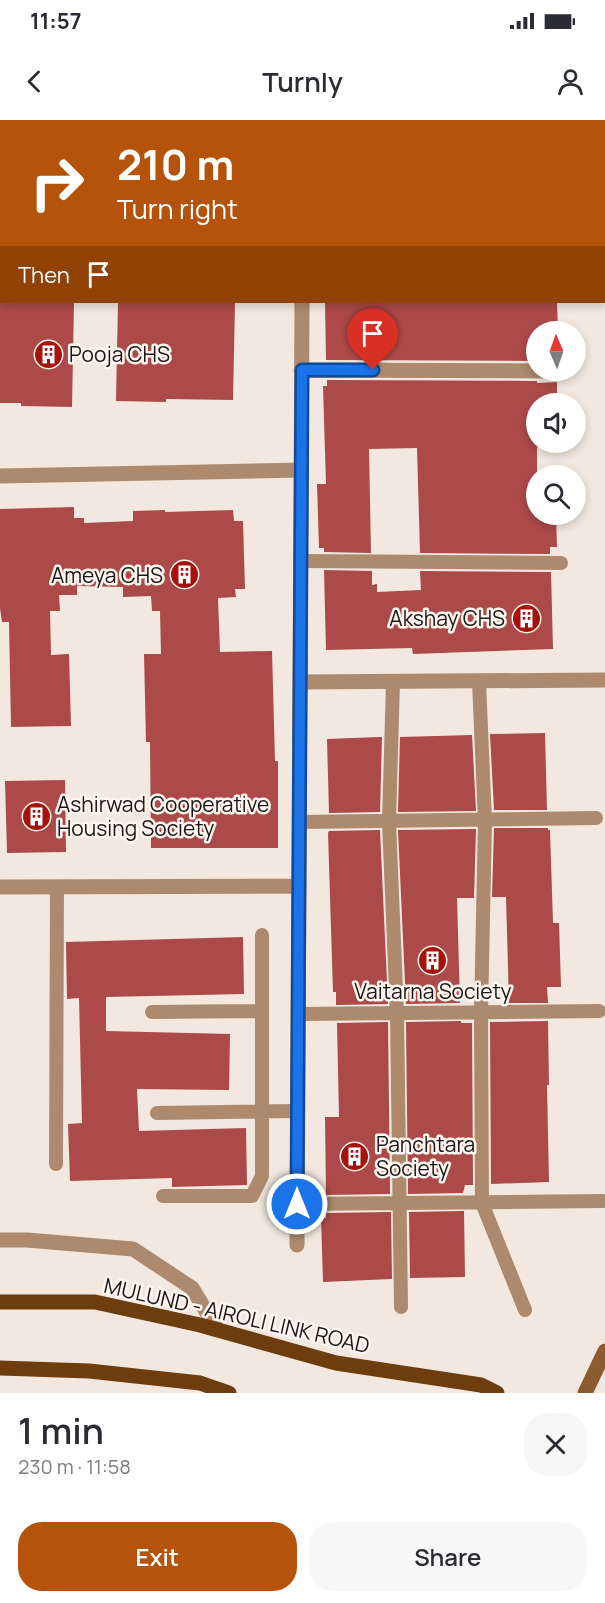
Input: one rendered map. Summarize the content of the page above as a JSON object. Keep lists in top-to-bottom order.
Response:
{
  "streets": {
    "main road": ["MULUND - AIROLI LINK ROAD"]
  },
  "places": {
    "building": [
      "Pooja CHS",
      "Ameya CHS",
      "Akshay CHS",
      "Ashirwad Cooperative Housing Society",
      "Vaitarna Society",
      "Panchtara Society"
    ]
  },
  "north": "top",
  "page": {
    "status": "11:57",
    "header": "Turnly",
    "turn": ["210 m", "Turn right"],
    "then": "Then",
    "heading": ["1 min", "230 m · 11:58"],
    "buttons": ["Exit", "Share"]
  }
}
